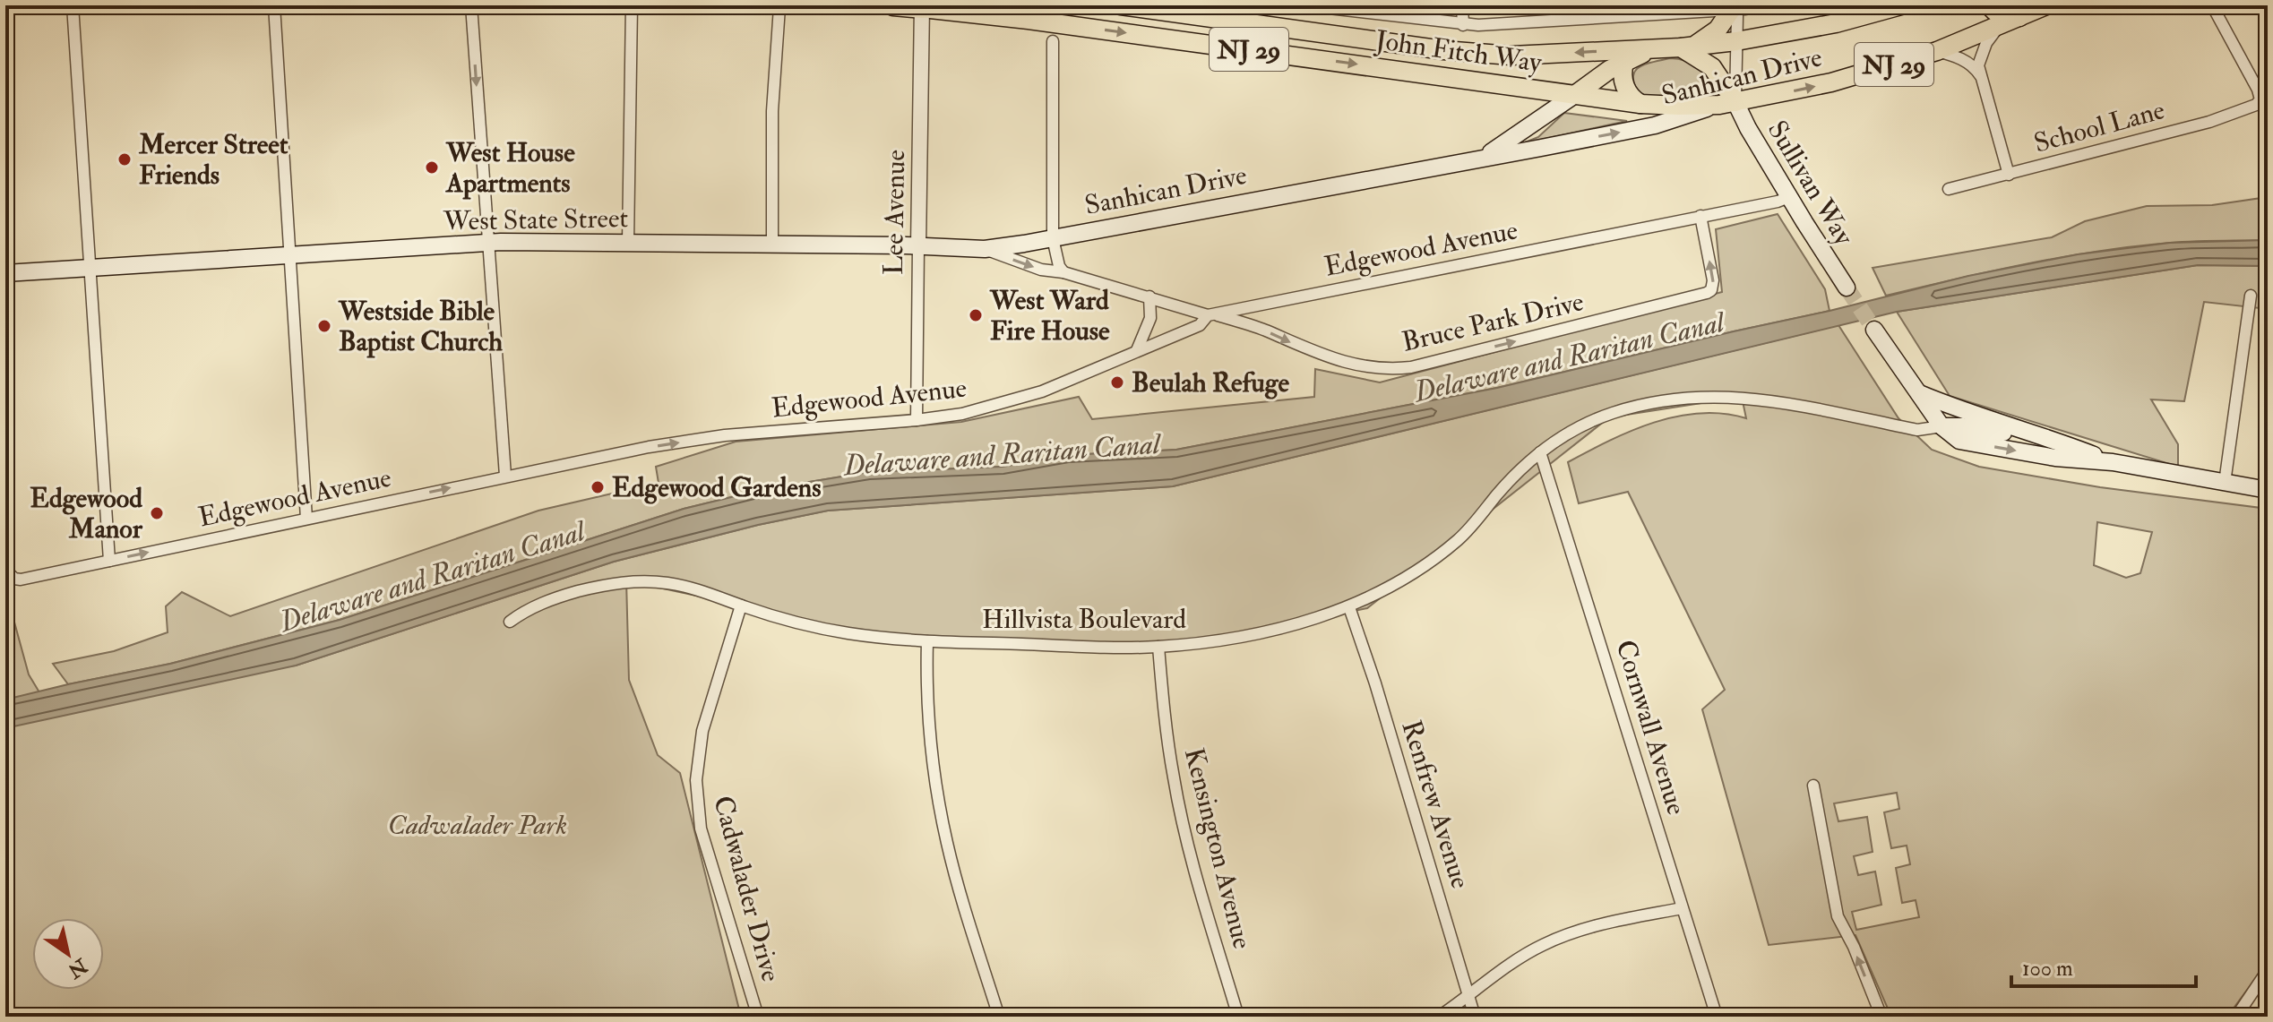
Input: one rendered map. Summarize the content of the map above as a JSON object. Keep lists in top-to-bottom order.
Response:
{
  "streets": {
    "highway": ["NJ 29", "John Fitch Way", "Sanhican Drive"],
    "main road": ["Sullivan Way", "West State Street"],
    "street": [
      "School Lane",
      "Lee Avenue",
      "Edgewood Avenue",
      "Bruce Park Drive",
      "Hillvista Boulevard",
      "Cornwall Avenue",
      "Renfrew Avenue",
      "Kensington Avenue",
      "Cadwalader Drive"
    ]
  },
  "crossings": [
    ["John Fitch Way", "Sanhican Drive"],
    ["John Fitch Way", "Sullivan Way"],
    ["John Fitch Way", "Lee Avenue"],
    ["Sanhican Drive", "Sullivan Way"],
    ["Sanhican Drive", "West State Street"],
    ["Sullivan Way", "Edgewood Avenue"],
    ["Lee Avenue", "West State Street"],
    ["Lee Avenue", "Edgewood Avenue"],
    ["West State Street", "Edgewood Avenue"],
    ["West State Street", "Bruce Park Drive"],
    ["Edgewood Avenue", "Bruce Park Drive"],
    ["Hillvista Boulevard", "Cornwall Avenue"],
    ["Hillvista Boulevard", "Renfrew Avenue"],
    ["Hillvista Boulevard", "Kensington Avenue"],
    ["Hillvista Boulevard", "Cadwalader Drive"]
  ],
  "one_way": ["Sanhican Drive", "Edgewood Avenue", "Bruce Park Drive"],
  "water": ["Delaware and Raritan Canal"],
  "parks": ["Cadwalader Park"],
  "places": [
    "Mercer Street Friends",
    "West House Apartments",
    "West Ward Fire House",
    "Westside Bible Baptist Church",
    "Beulah Refuge",
    "Edgewood Gardens",
    "Edgewood Manor"
  ],
  "scale_bar": "100 m",
  "north": "bottom right"
}
